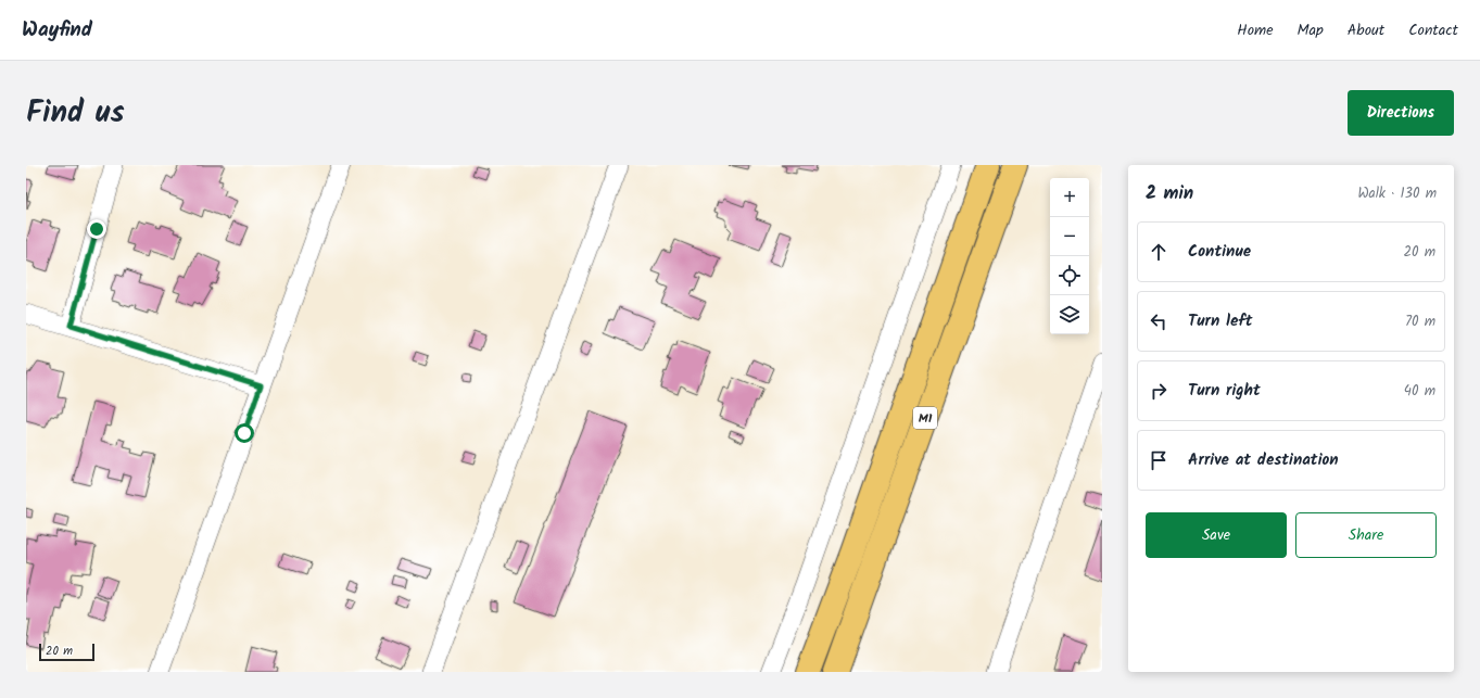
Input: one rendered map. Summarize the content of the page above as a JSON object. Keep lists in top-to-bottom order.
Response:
{
  "streets": {
    "highway": ["M1"]
  },
  "scale_bar": "20 m",
  "page": {
    "header": "Wayfind",
    "nav": [
      "Home",
      "Map",
      "About",
      "Contact"
    ],
    "title": "Find us",
    "buttons": [
      "Directions",
      ["Save", "Share"]
    ],
    "heading": ["2 min", "Walk · 130 m"],
    "map_buttons": ["+", "−"],
    "list": [
      ["Continue", "20 m"],
      ["Turn left", "70 m"],
      ["Turn right", "40 m"],
      "Arrive at destination"
    ],
    "scale": "20 m"
  }
}
